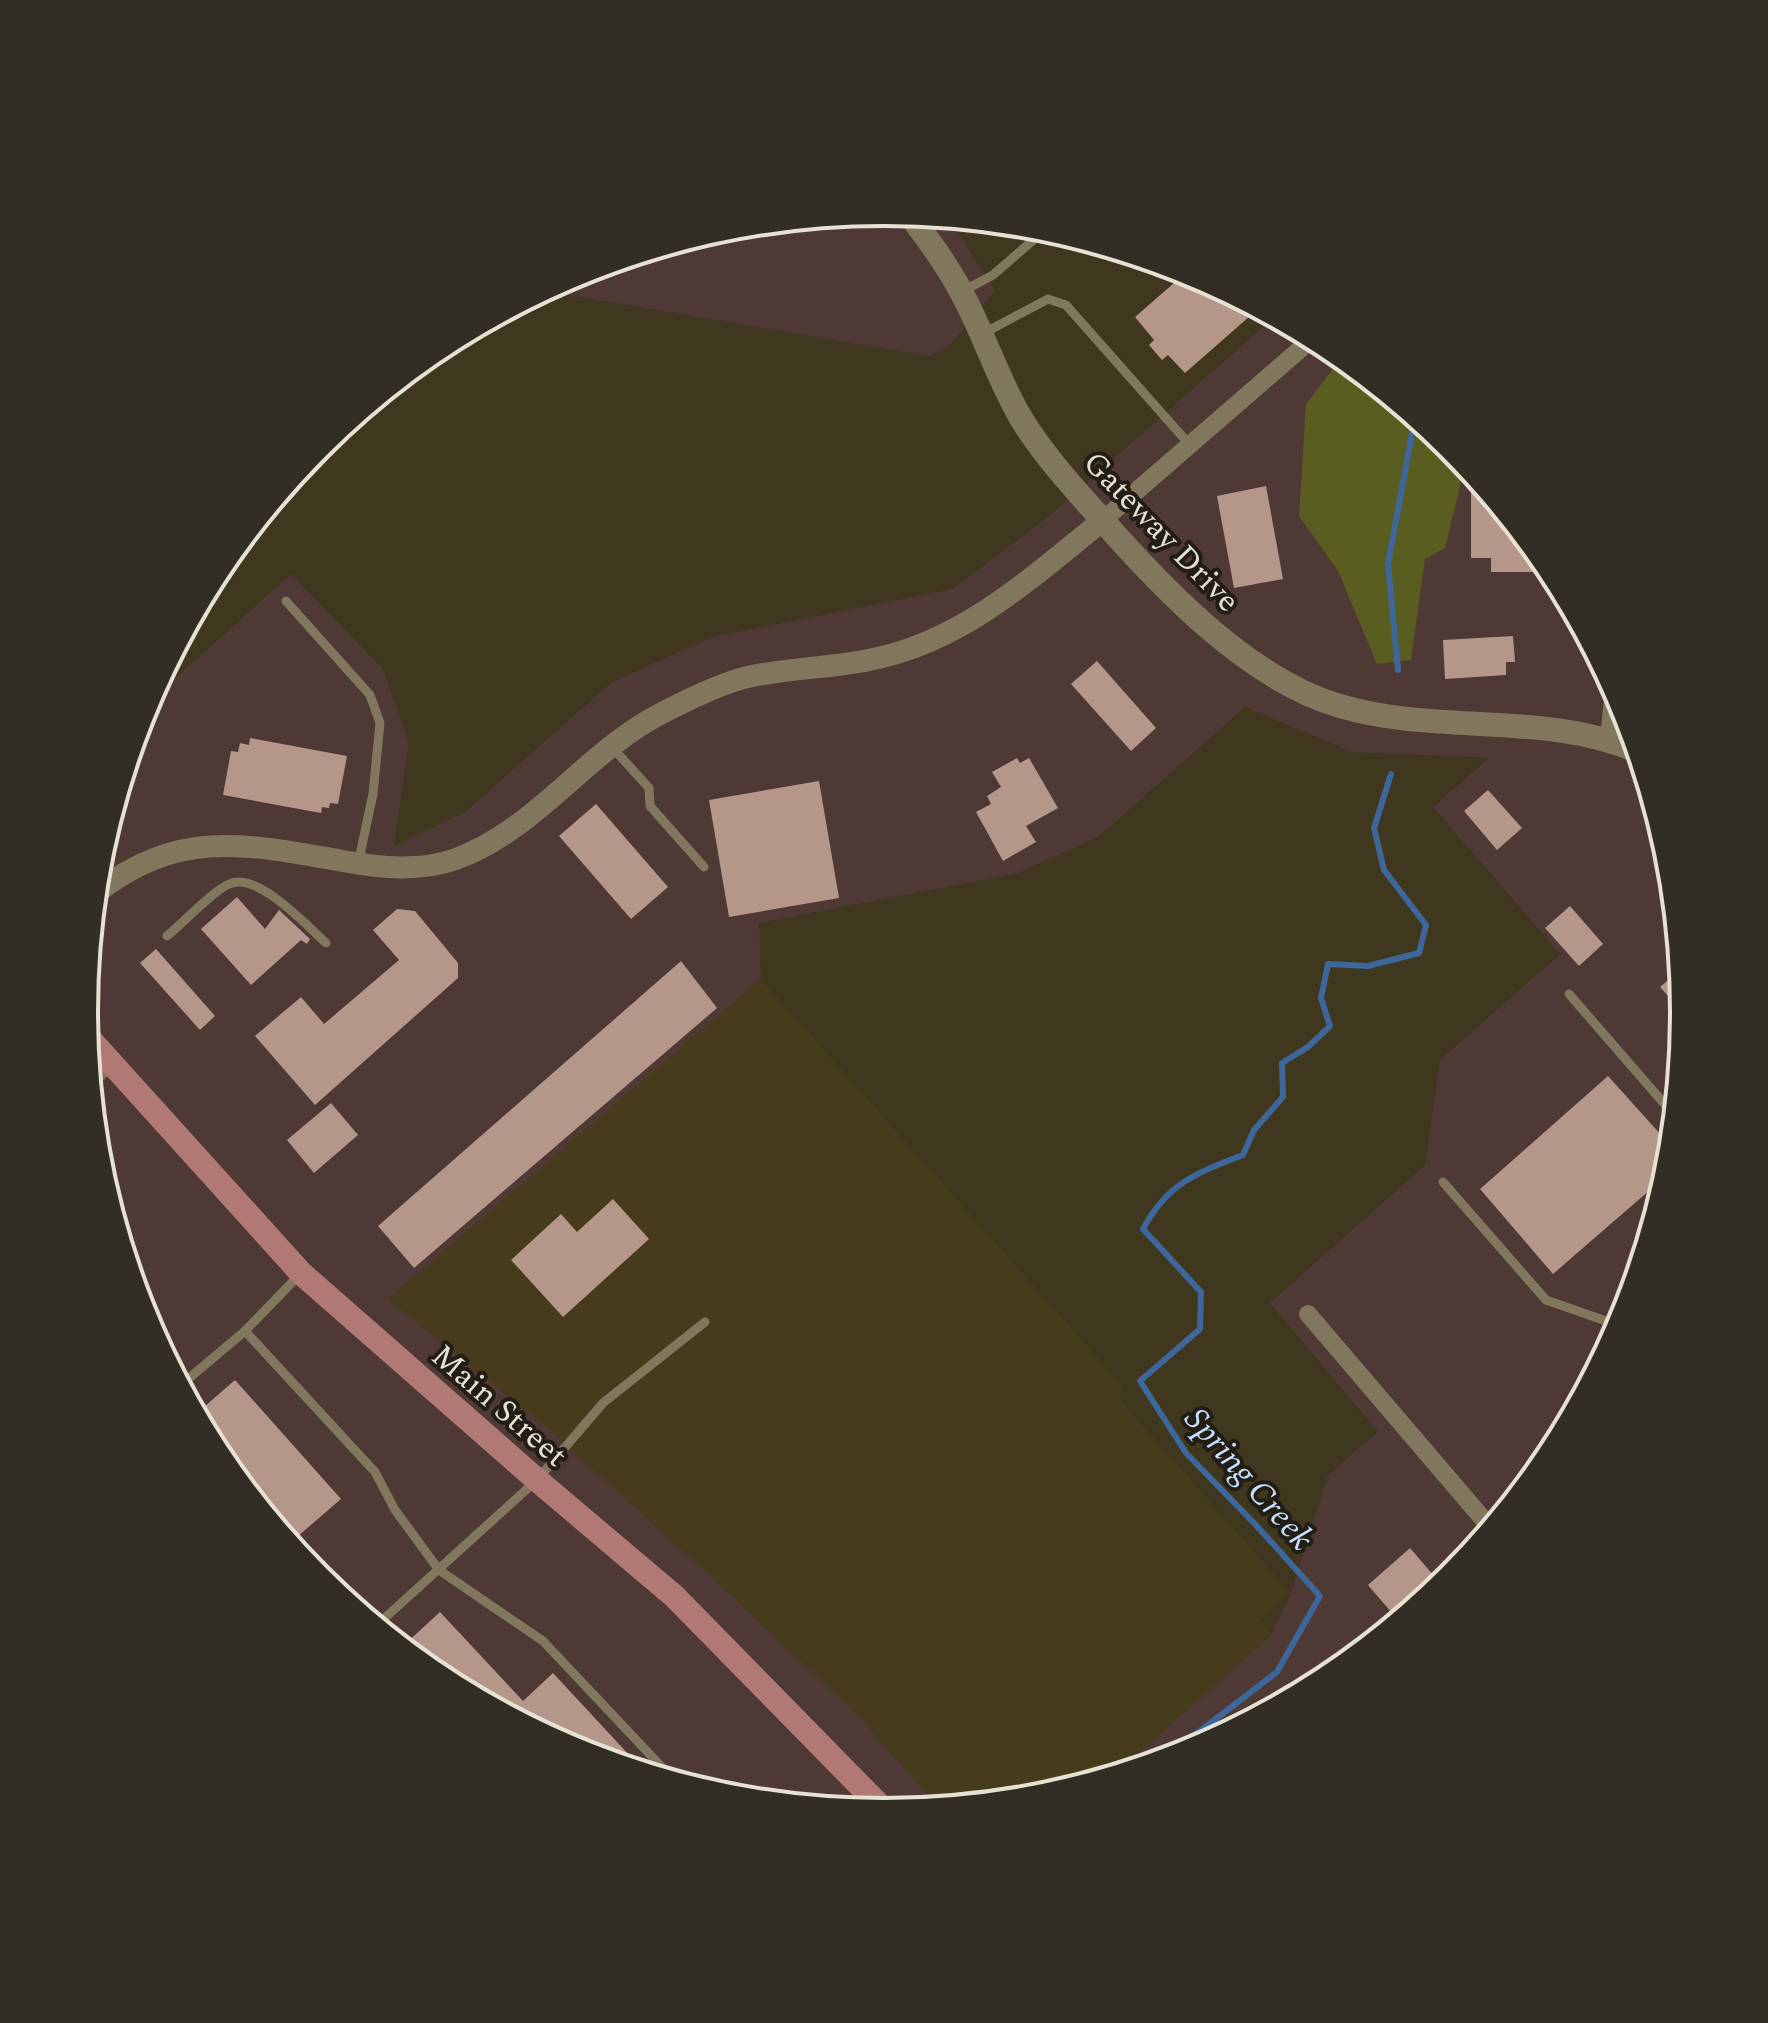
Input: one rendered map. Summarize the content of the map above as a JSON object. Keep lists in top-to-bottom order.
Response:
{
  "streets": {
    "main road": ["Gateway Drive", "Main Street"]
  },
  "water": ["Spring Creek"]
}
